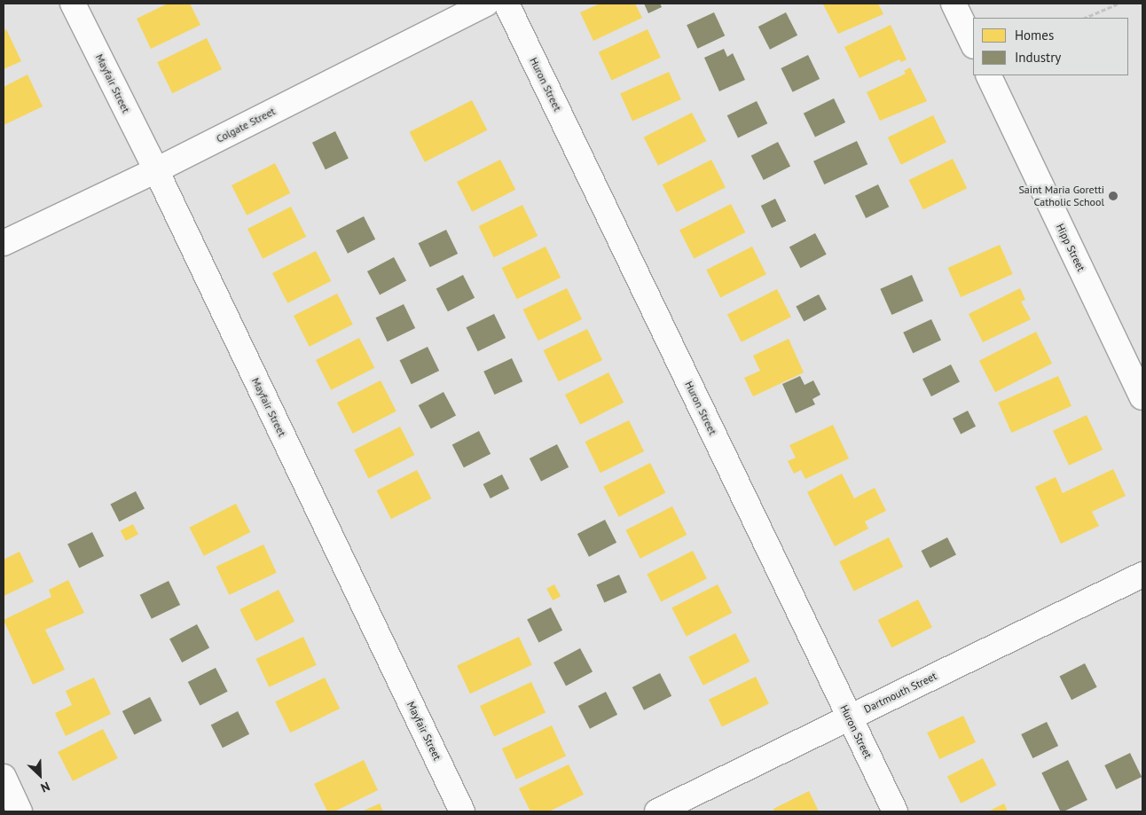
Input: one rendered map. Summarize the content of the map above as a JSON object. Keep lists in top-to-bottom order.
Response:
{
  "streets": {
    "street": [
      "Mayfair Street",
      "Huron Street",
      "Colgate Street",
      "Hipp Street",
      "Dartmouth Street"
    ]
  },
  "crossings": [
    ["Mayfair Street", "Colgate Street"],
    ["Huron Street", "Dartmouth Street"]
  ],
  "places": ["Saint Maria Goretti Catholic School"],
  "legend": ["Homes", "Industry"],
  "north": "bottom right"
}
